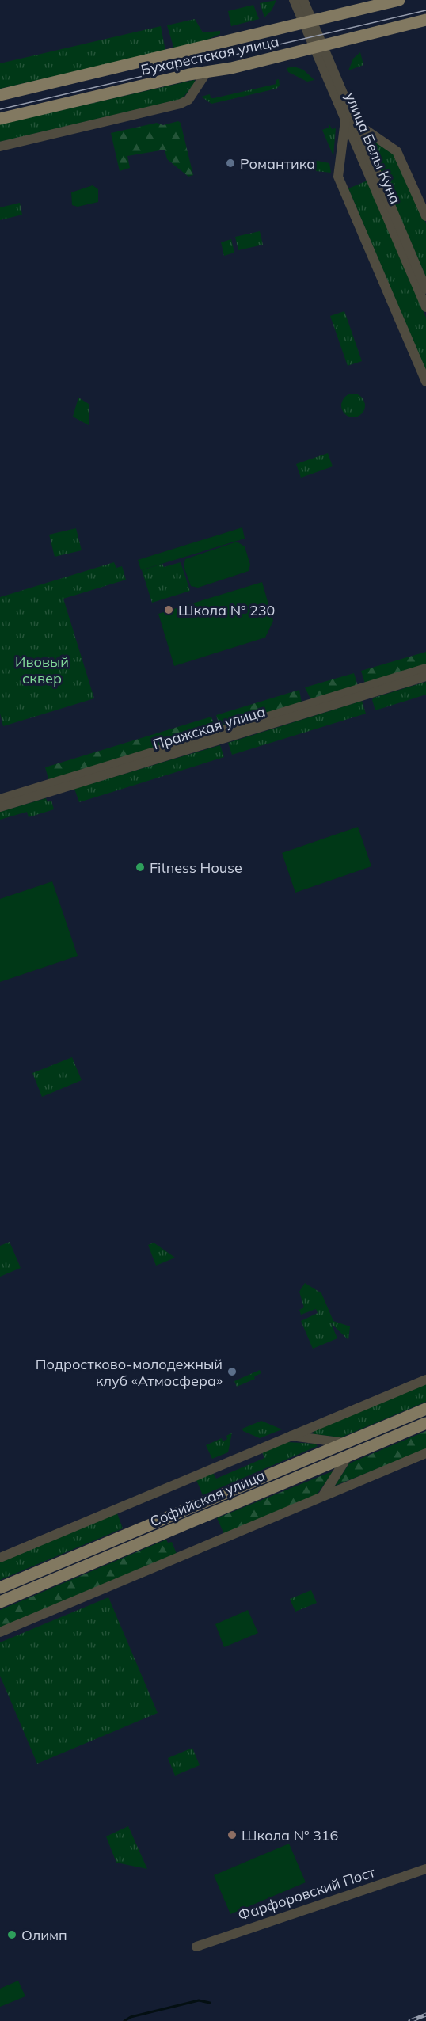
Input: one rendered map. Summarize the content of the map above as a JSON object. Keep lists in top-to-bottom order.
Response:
{
  "streets": {
    "main road": ["Бухарестская улица", "Софийская улица"],
    "street": ["улица Белы Куна", "Пражская улица", "Фарфоровский Пост"]
  },
  "crossings": [
    ["Бухарестская улица", "улица Белы Куна"]
  ],
  "parks": ["Ивовый сквер"],
  "places": [
    "Романтика",
    "Школа № 230",
    "Fitness House",
    "Подростково-молодежный клуб «Атмосфера»",
    "Школа № 316",
    "Олимп"
  ]
}
